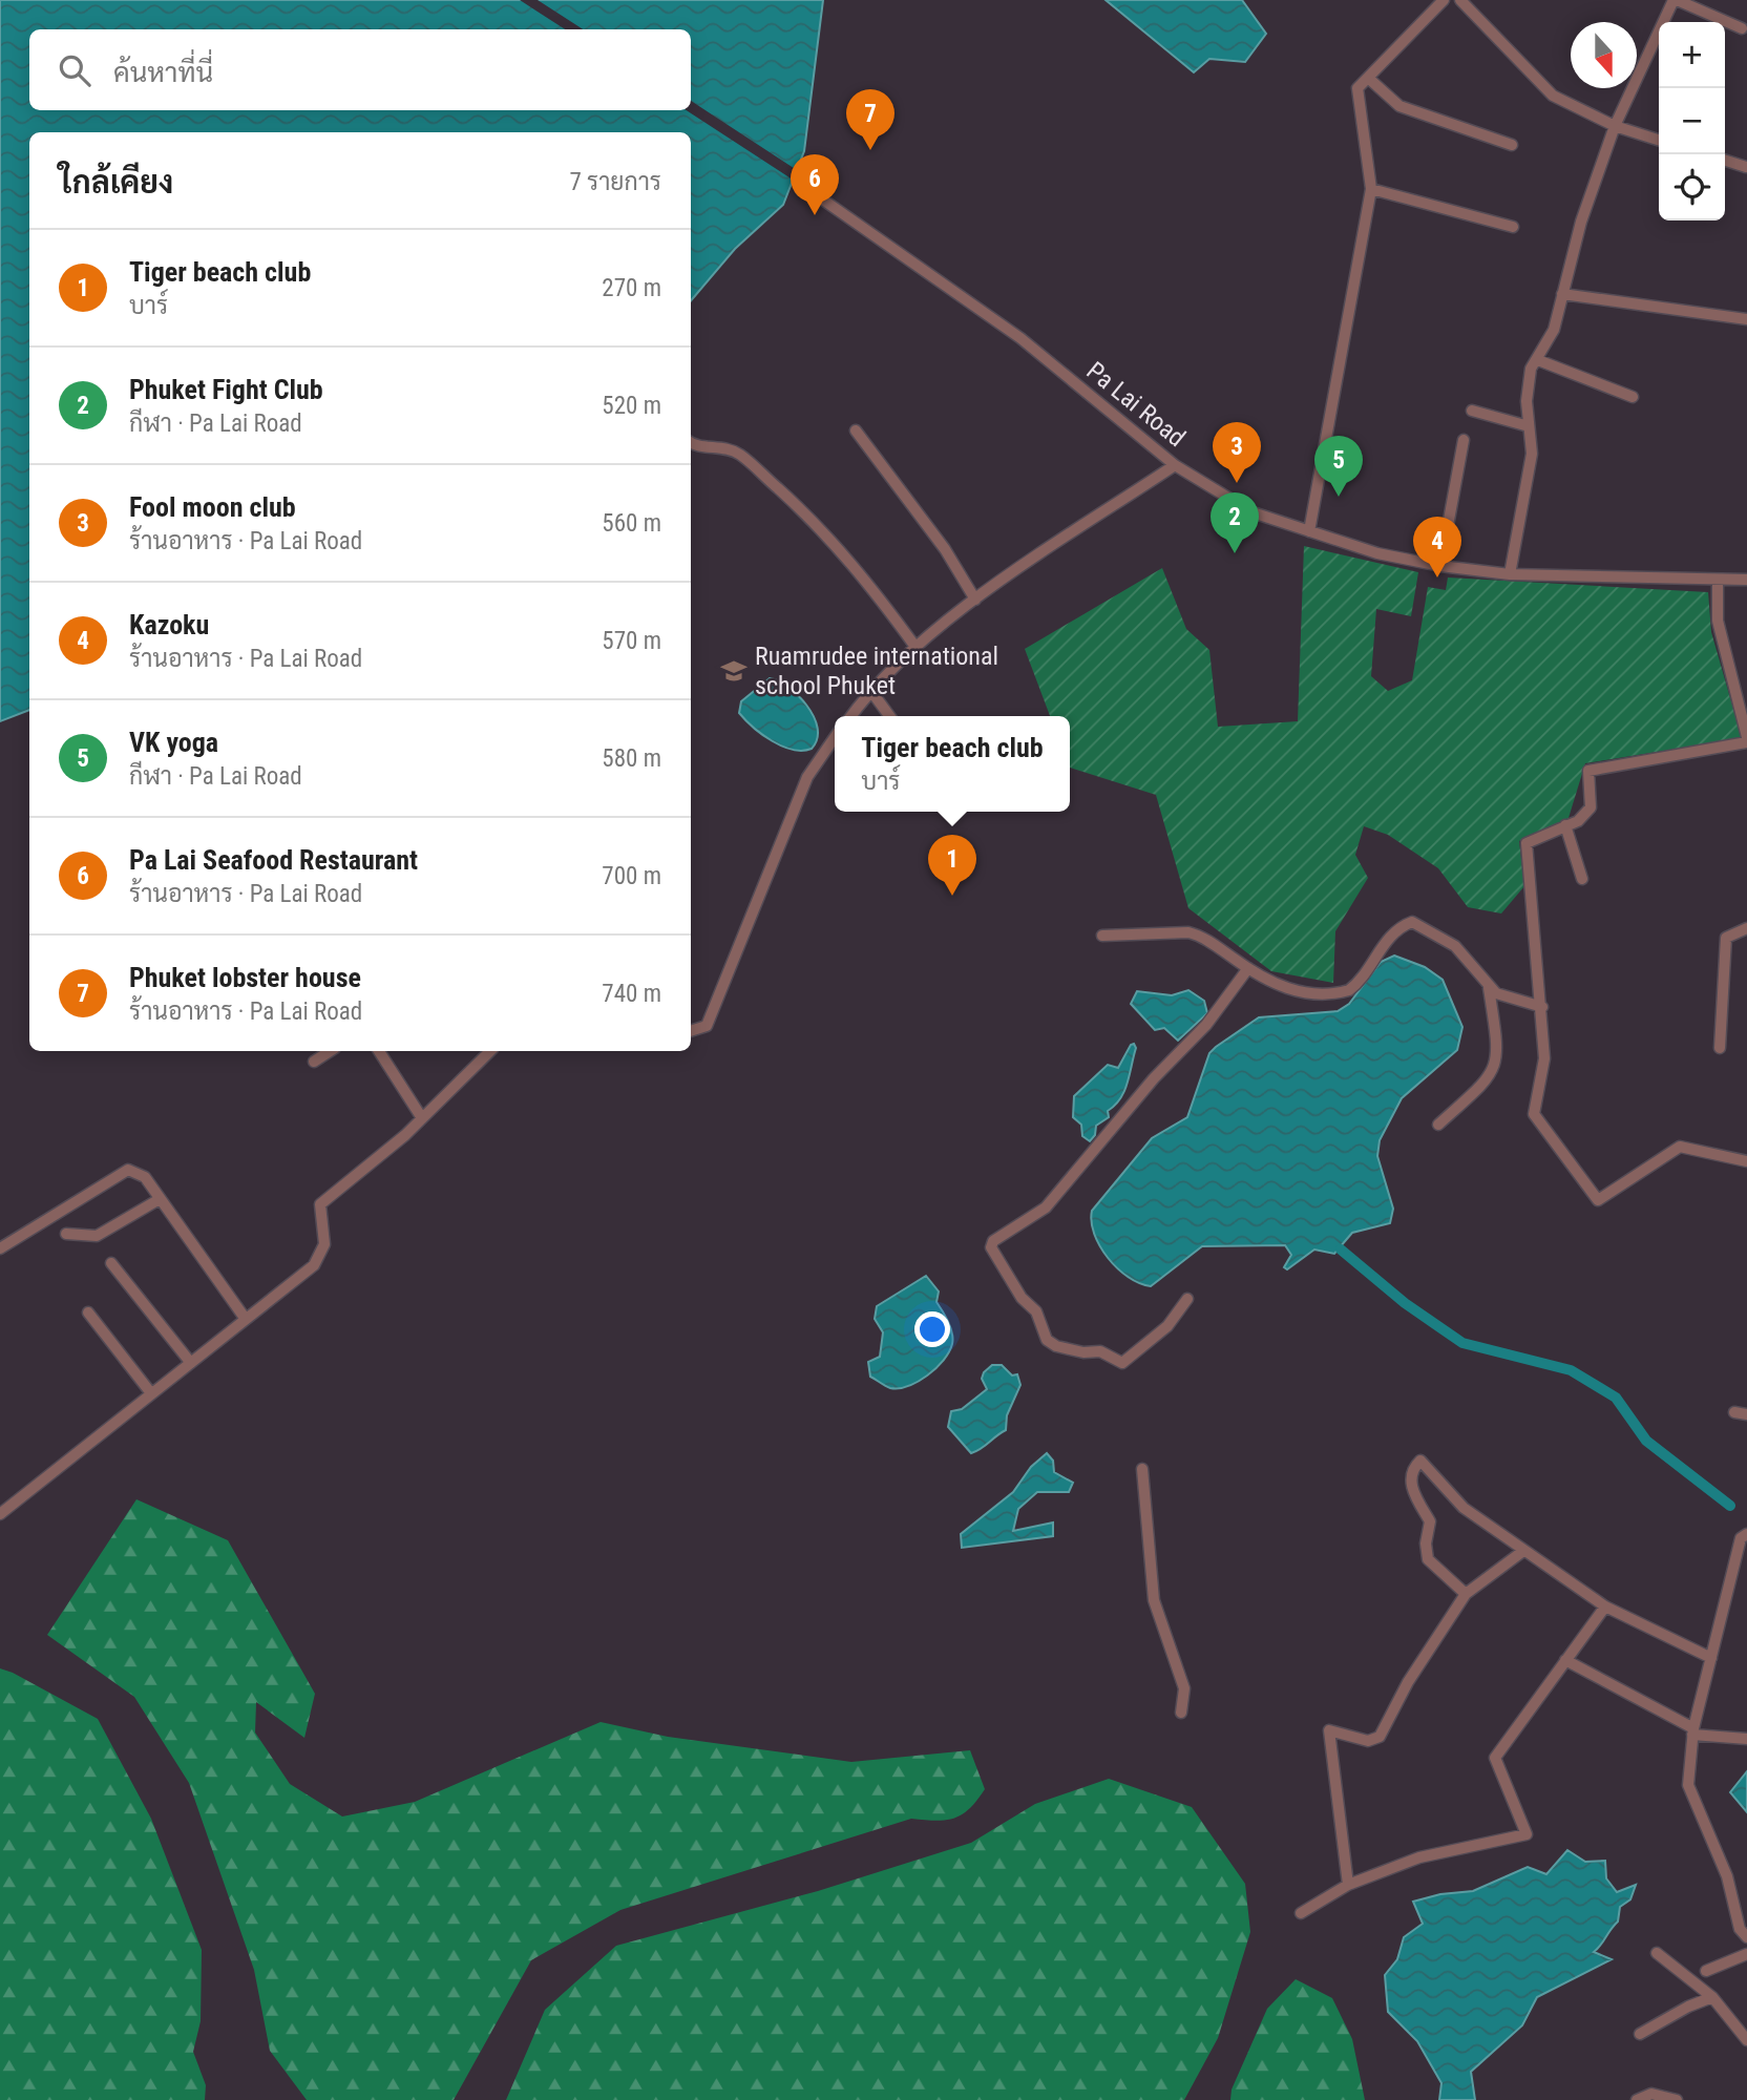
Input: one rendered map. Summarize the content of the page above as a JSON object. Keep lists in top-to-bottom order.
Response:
{
  "streets": {
    "street": ["Pa Lai Road"]
  },
  "places": {
    "school or university": ["Ruamrudee international school Phuket"]
  },
  "north": "bottom",
  "page": {
    "map_buttons": ["+", "−"],
    "search": "ค้นหาที่นี่",
    "pins": [
      "7",
      "6",
      "3",
      "5",
      "2",
      "4",
      "1"
    ],
    "heading": ["ใกล้เคียง", "7 รายการ"],
    "list": [
      {
        "mark": "1",
        "name": "Tiger beach club",
        "note": "บาร์",
        "value": "270 m"
      },
      {
        "mark": "2",
        "name": "Phuket Fight Club",
        "note": "กีฬา · Pa Lai Road",
        "value": "520 m"
      },
      {
        "mark": "3",
        "name": "Fool moon club",
        "note": "ร้านอาหาร · Pa Lai Road",
        "value": "560 m"
      },
      {
        "mark": "4",
        "name": "Kazoku",
        "note": "ร้านอาหาร · Pa Lai Road",
        "value": "570 m"
      },
      {
        "mark": "5",
        "name": "VK yoga",
        "note": "กีฬา · Pa Lai Road",
        "value": "580 m"
      },
      {
        "mark": "6",
        "name": "Pa Lai Seafood Restaurant",
        "note": "ร้านอาหาร · Pa Lai Road",
        "value": "700 m"
      },
      {
        "mark": "7",
        "name": "Phuket lobster house",
        "note": "ร้านอาหาร · Pa Lai Road",
        "value": "740 m"
      }
    ],
    "popup": ["Tiger beach club", "บาร์"]
  }
}
